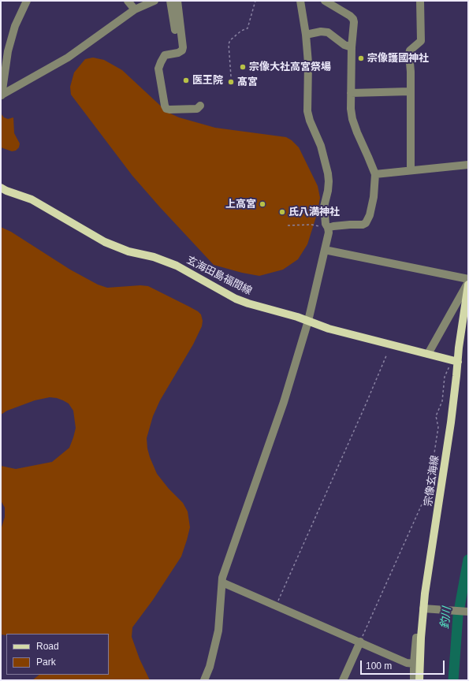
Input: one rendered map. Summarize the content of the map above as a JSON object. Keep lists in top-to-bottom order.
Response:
{
  "streets": {
    "main road": ["玄海田島福間線", "宗像玄海線"]
  },
  "crossings": [
    ["玄海田島福間線", "宗像玄海線"]
  ],
  "water": ["釣川"],
  "places": [
    "宗像護國神社",
    "宗像大社高宮祭場",
    "医王院",
    "髙宮",
    "上高宮",
    "氏八満神社"
  ],
  "legend": ["Road", "Park"],
  "scale_bar": "100 m"
}
